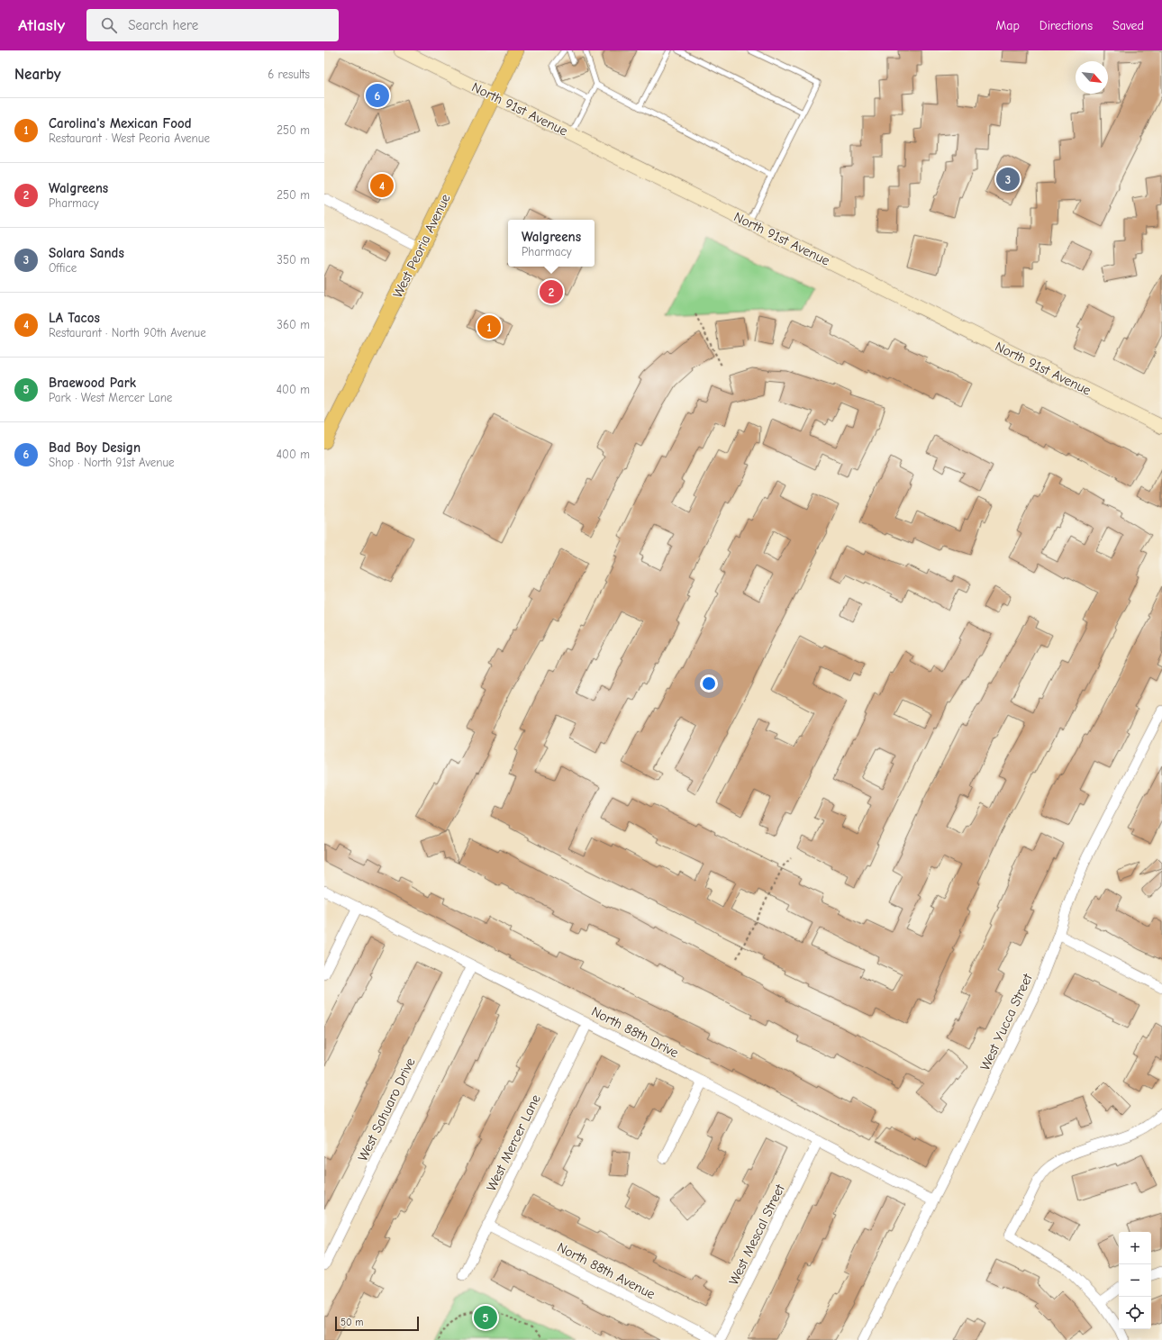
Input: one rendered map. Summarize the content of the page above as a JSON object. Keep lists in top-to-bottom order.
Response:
{
  "streets": {
    "main road": ["North 91st Avenue", "West Peoria Avenue"],
    "street": [
      "West Yucca Street",
      "North 88th Drive",
      "West Sahuaro Drive",
      "West Mercer Lane",
      "West Mescal Street",
      "North 88th Avenue"
    ]
  },
  "crossings": [
    ["North 91st Avenue", "West Peoria Avenue"],
    ["West Yucca Street", "North 88th Drive"],
    ["North 88th Drive", "West Sahuaro Drive"],
    ["North 88th Drive", "West Mercer Lane"],
    ["North 88th Drive", "West Mescal Street"],
    ["West Mercer Lane", "North 88th Avenue"]
  ],
  "scale_bar": "50 m",
  "north": "bottom right",
  "page": {
    "header": "Atlasly",
    "search": "Search here",
    "nav": ["Map", "Directions", "Saved"],
    "heading": ["Nearby", "6 results"],
    "pins": [
      "6",
      "3",
      "4",
      "2",
      "1",
      "5"
    ],
    "list": [
      {
        "mark": "1",
        "name": "Carolina's Mexican Food",
        "note": "Restaurant · West Peoria Avenue",
        "value": "250 m"
      },
      {
        "mark": "2",
        "name": "Walgreens",
        "note": "Pharmacy",
        "value": "250 m"
      },
      {
        "mark": "3",
        "name": "Solara Sands",
        "note": "Office",
        "value": "350 m"
      },
      {
        "mark": "4",
        "name": "LA Tacos",
        "note": "Restaurant · North 90th Avenue",
        "value": "360 m"
      },
      {
        "mark": "5",
        "name": "Braewood Park",
        "note": "Park · West Mercer Lane",
        "value": "400 m"
      },
      {
        "mark": "6",
        "name": "Bad Boy Design",
        "note": "Shop · North 91st Avenue",
        "value": "400 m"
      }
    ],
    "popup": ["Walgreens", "Pharmacy"],
    "map_buttons": ["+", "−"],
    "scale": "50 m"
  }
}
